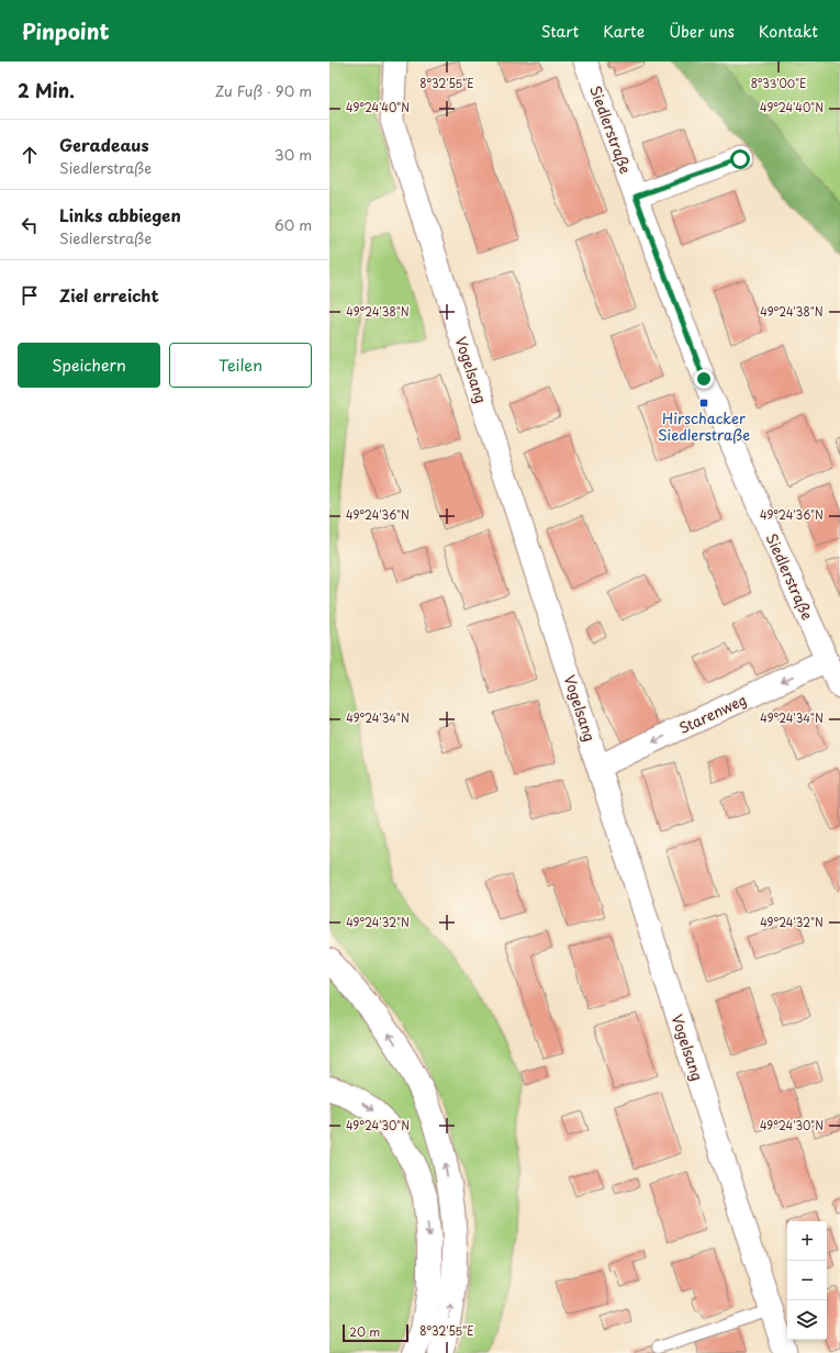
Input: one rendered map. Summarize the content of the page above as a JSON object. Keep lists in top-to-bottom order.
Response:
{
  "streets": {
    "street": ["Siedlerstraße", "Vogelsang", "Starenweg"]
  },
  "crossings": [
    ["Siedlerstraße", "Starenweg"],
    ["Vogelsang", "Starenweg"]
  ],
  "one_way": ["Starenweg"],
  "places": {
    "transit": ["Hirschacker Siedlerstraße"]
  },
  "scale_bar": "20 m",
  "page": {
    "header": "Pinpoint",
    "nav": [
      "Start",
      "Karte",
      "Über uns",
      "Kontakt"
    ],
    "heading": ["2 Min.", "Zu Fuß · 90 m"],
    "list": [
      ["Geradeaus", "Siedlerstraße", "30 m"],
      ["Links abbiegen", "Siedlerstraße", "60 m"],
      "Ziel erreicht"
    ],
    "buttons": ["Speichern", "Teilen"],
    "map_buttons": ["+", "−"],
    "scale": "20 m"
  },
  "coordinates": [
    "8°32'55\"E",
    "8°33'00\"E",
    "49°24'40\"N",
    "49°24'38\"N",
    "49°24'36\"N",
    "49°24'34\"N",
    "49°24'32\"N",
    "49°24'30\"N"
  ]
}
